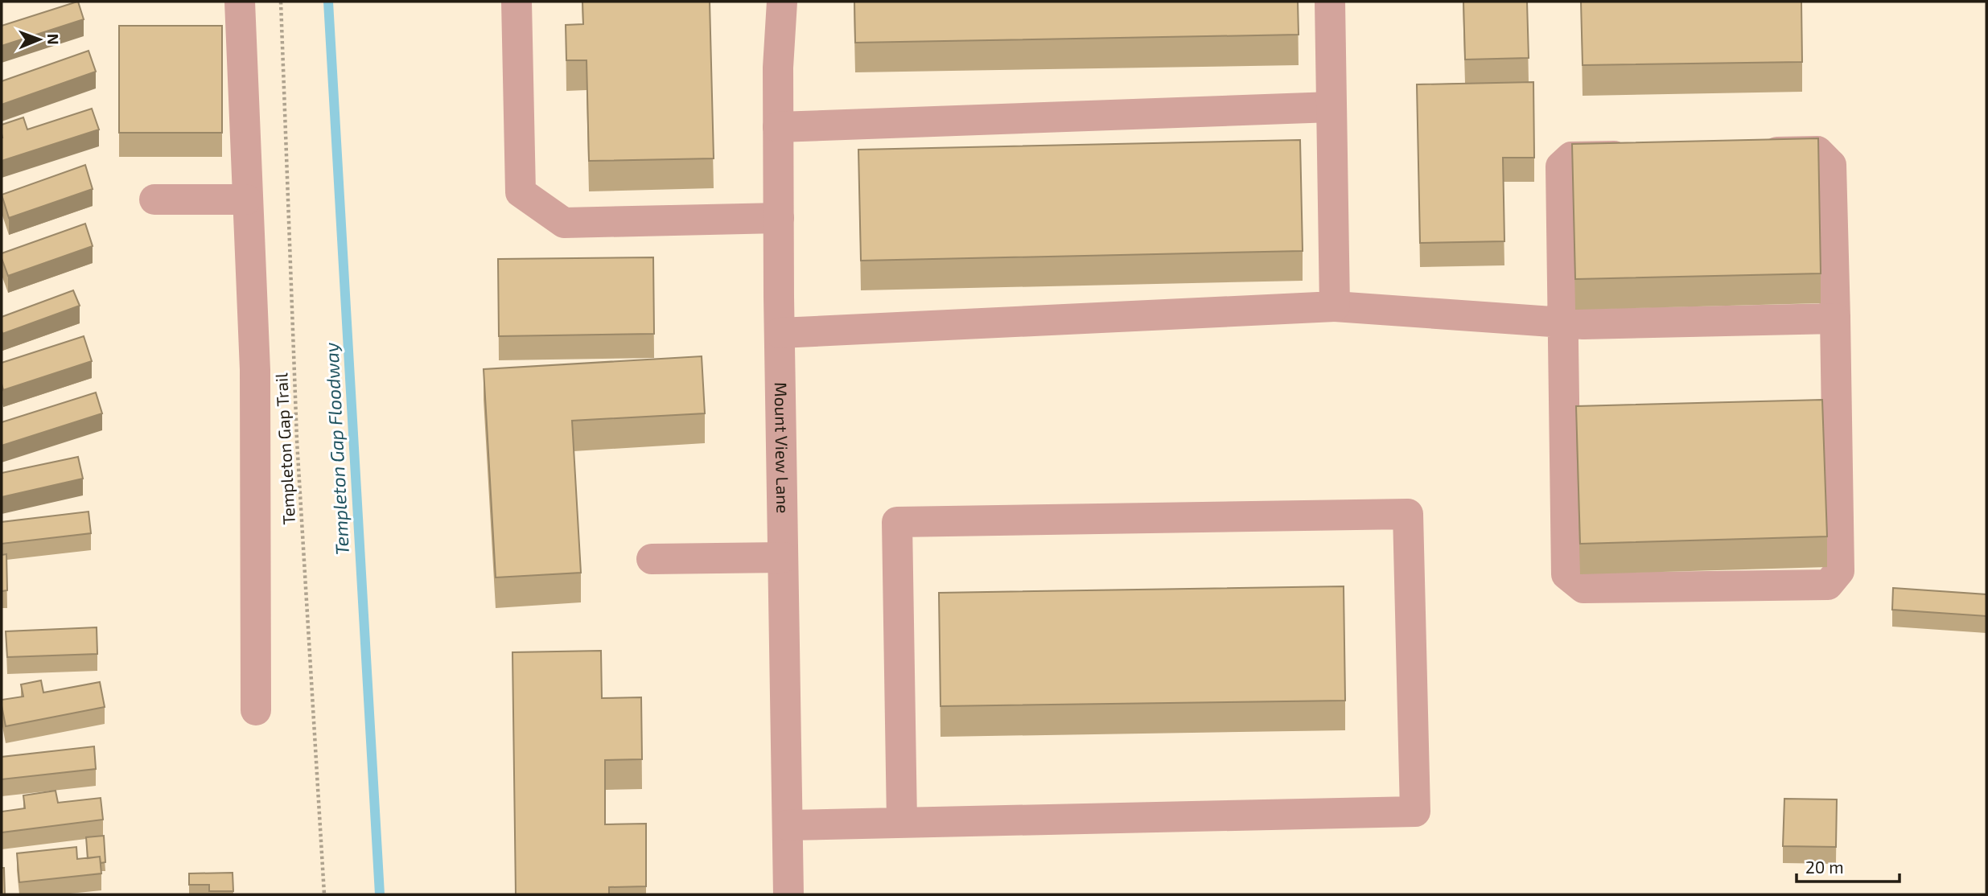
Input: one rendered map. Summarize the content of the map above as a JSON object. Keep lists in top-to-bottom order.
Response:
{
  "streets": {
    "street": ["Mount View Lane"],
    "path": ["Templeton Gap Trail"]
  },
  "water": ["Templeton Gap Floodway"],
  "scale_bar": "20 m",
  "north": "right"
}
